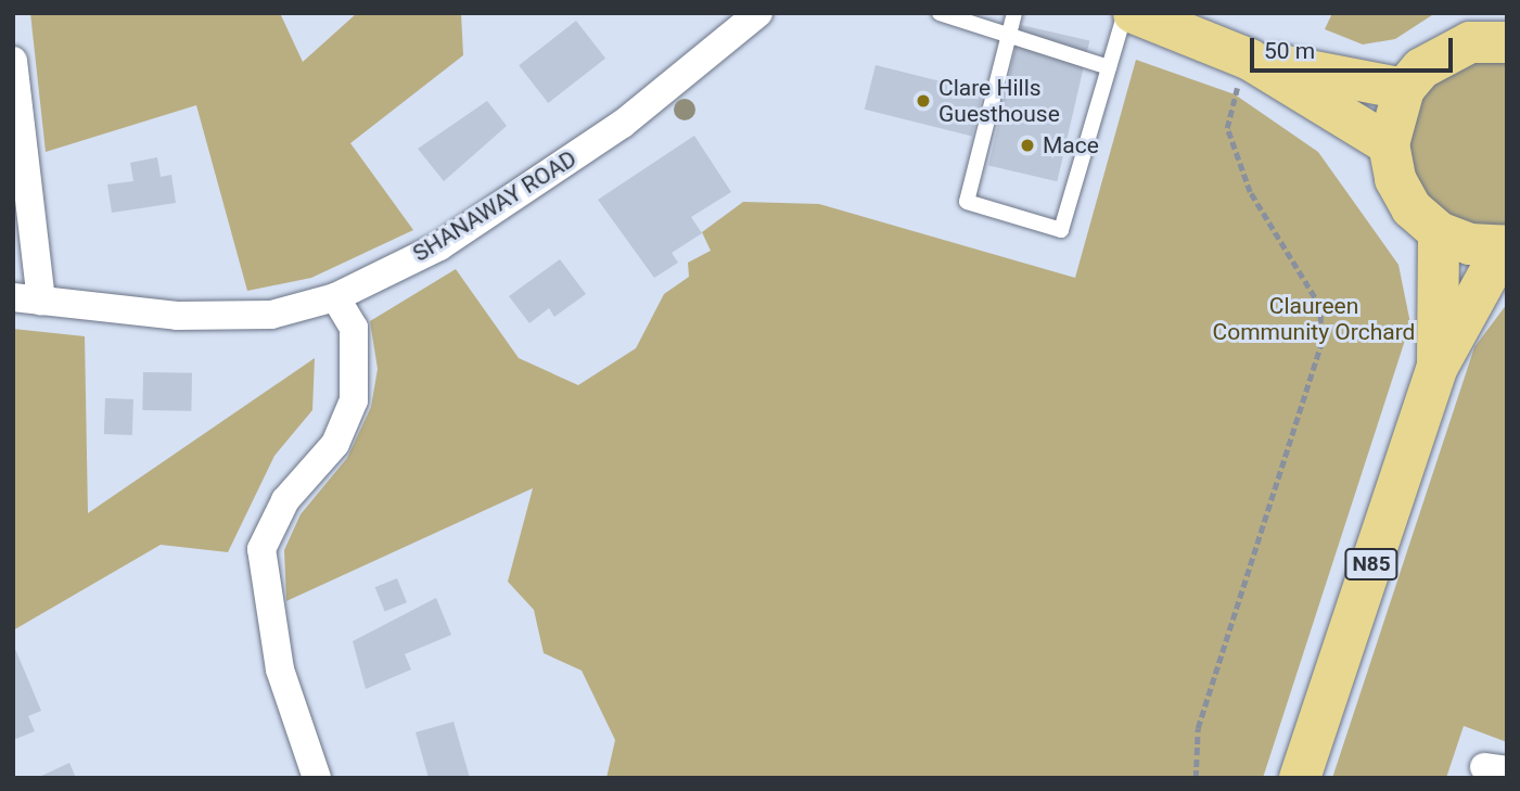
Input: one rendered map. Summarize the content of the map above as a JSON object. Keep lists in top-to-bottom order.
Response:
{
  "streets": {
    "main road": ["N85"],
    "street": ["SHANAWAY ROAD"]
  },
  "parks": ["Claureen Community Orchard"],
  "places": ["Clare Hills Guesthouse", "Mace"],
  "scale_bar": "50 m"
}
